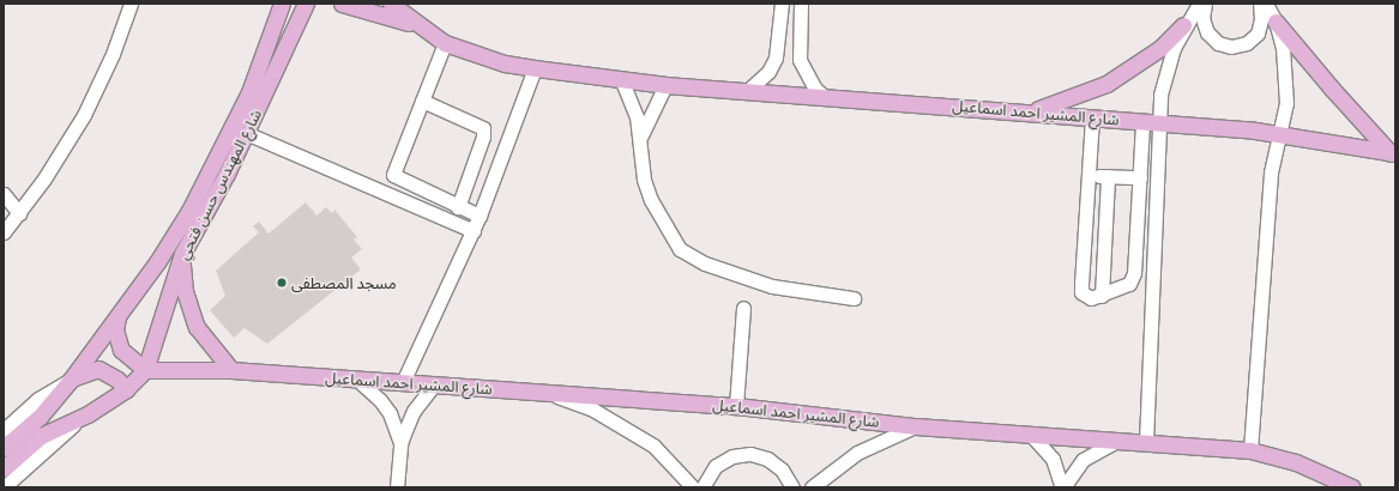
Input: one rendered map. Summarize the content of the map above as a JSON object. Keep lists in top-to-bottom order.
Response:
{
  "streets": {
    "main road": ["شارع المشير احمد اسماعيل", "شارع المهندس حسن فتحي"]
  },
  "crossings": [
    ["شارع المشير احمد اسماعيل", "شارع المهندس حسن فتحي"]
  ],
  "places": ["مسجد المصطفى"]
}
